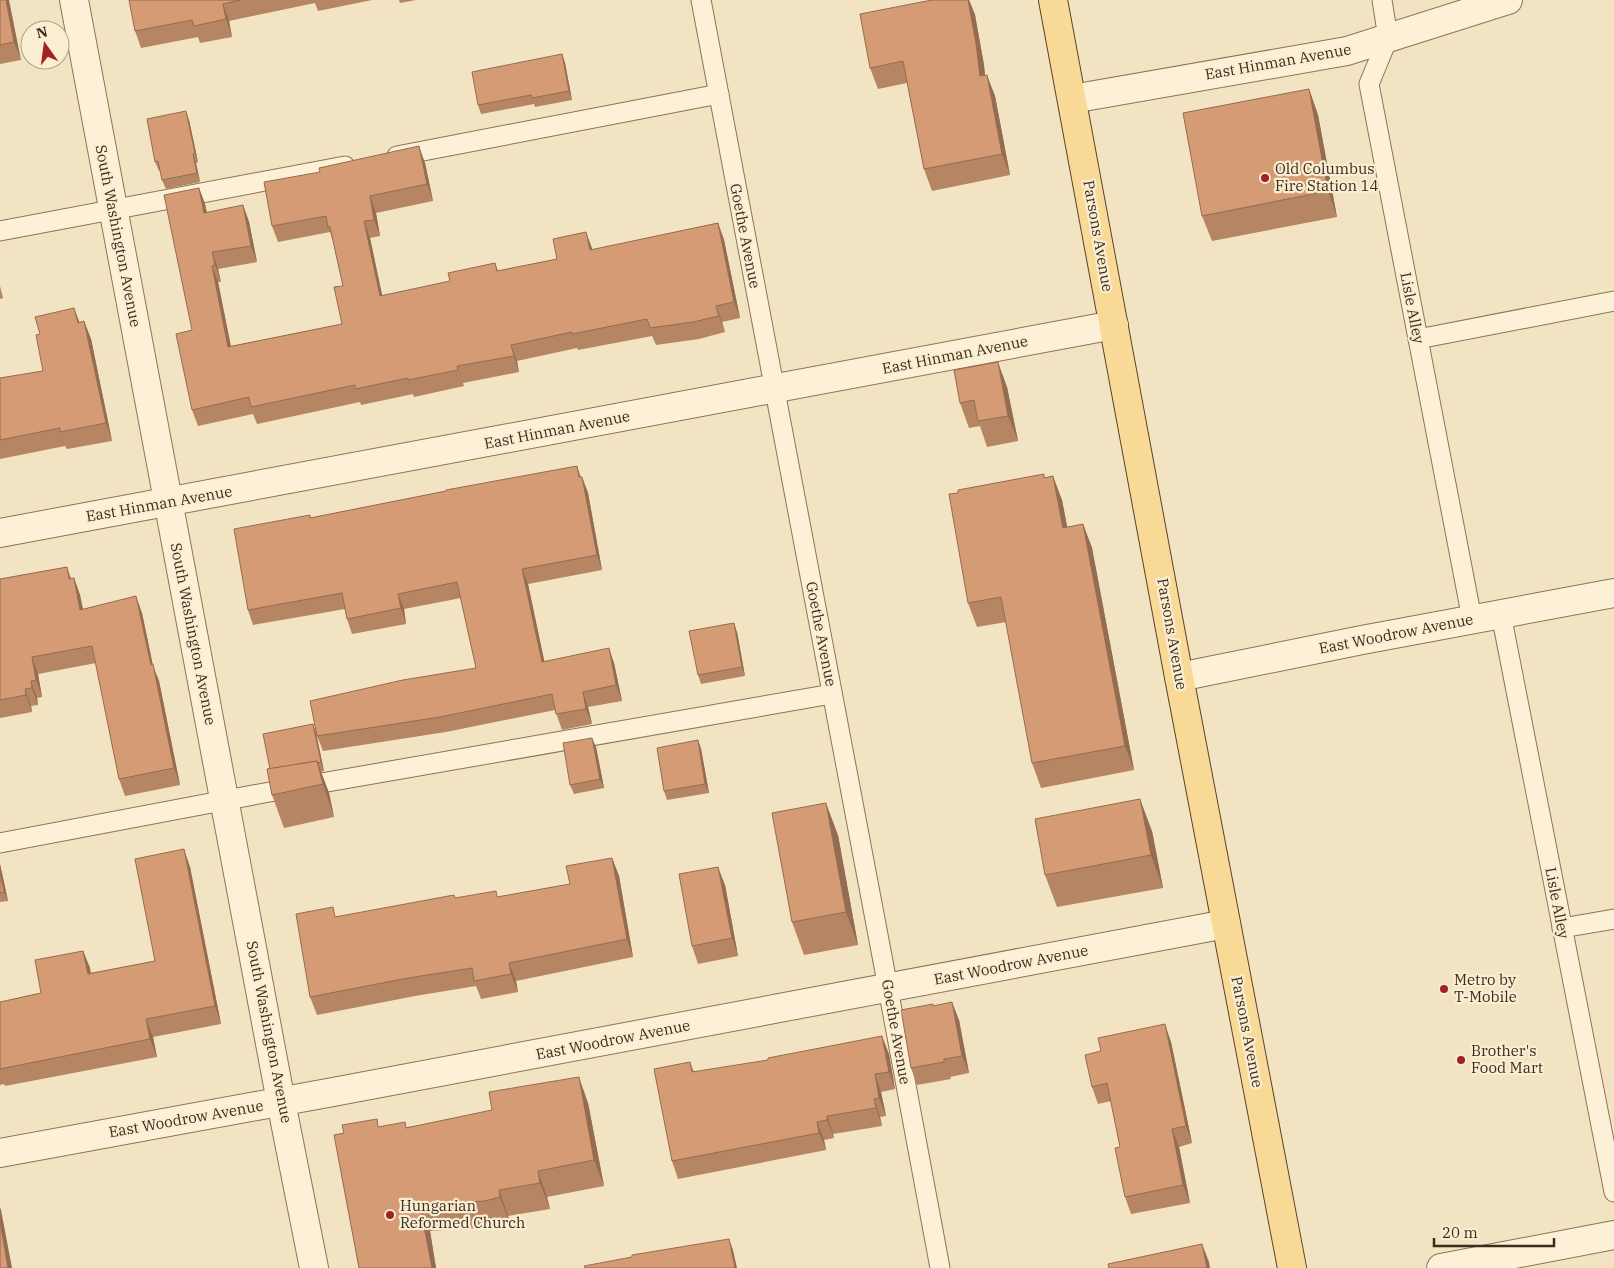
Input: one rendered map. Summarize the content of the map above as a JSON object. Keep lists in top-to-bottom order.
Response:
{
  "streets": {
    "main road": ["Parsons Avenue"],
    "street": ["East Hinman Avenue", "South Washington Avenue", "East Woodrow Avenue"],
    "lane": ["Goethe Avenue", "Lisle Alley"]
  },
  "crossings": [
    ["East Hinman Avenue", "South Washington Avenue"],
    ["East Hinman Avenue", "Goethe Avenue"],
    ["East Hinman Avenue", "Parsons Avenue"],
    ["East Hinman Avenue", "Lisle Alley"],
    ["South Washington Avenue", "East Woodrow Avenue"],
    ["Goethe Avenue", "East Woodrow Avenue"],
    ["Parsons Avenue", "East Woodrow Avenue"],
    ["Lisle Alley", "East Woodrow Avenue"]
  ],
  "places": [
    "Old Columbus Fire Station 14",
    "Metro by T-Mobile",
    "Brother's Food Mart",
    "Hungarian Reformed Church"
  ],
  "scale_bar": "20 m",
  "north": "top"
}
